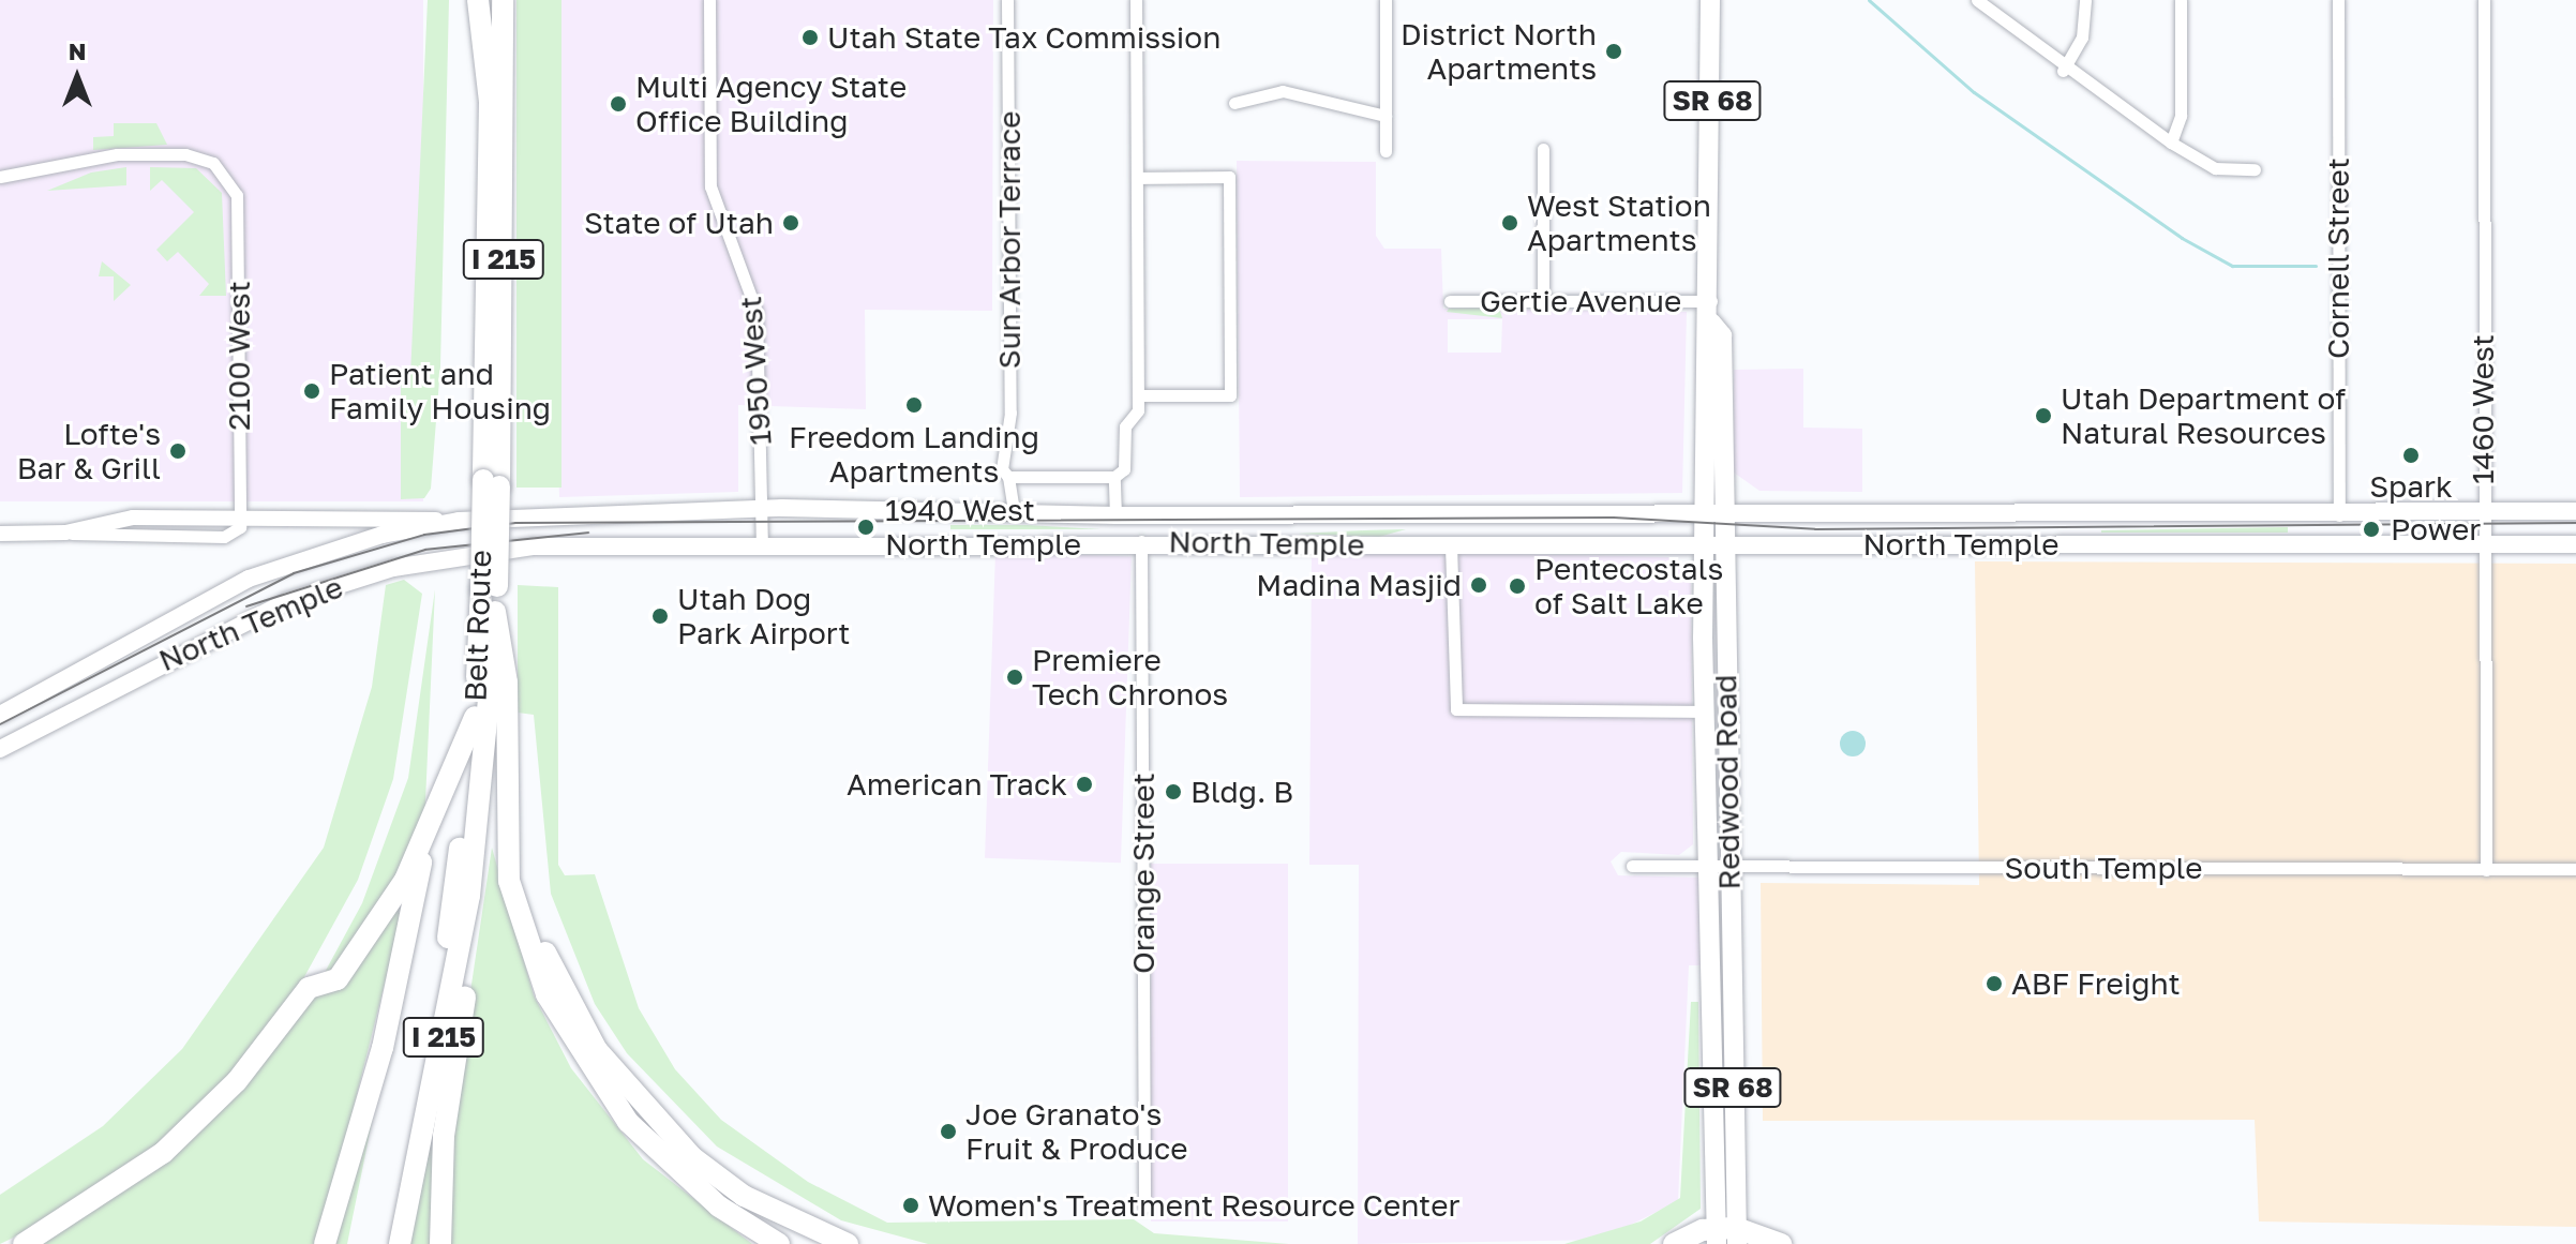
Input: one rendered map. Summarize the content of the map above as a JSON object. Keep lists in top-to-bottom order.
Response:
{
  "streets": {
    "highway": ["I 215", "Belt Route"],
    "main road": ["SR 68", "North Temple", "Redwood Road"],
    "street": [
      "Sun Arbor Terrace",
      "Cornell Street",
      "Gertie Avenue",
      "2100 West",
      "1950 West",
      "1460 West",
      "South Temple",
      "Orange Street"
    ]
  },
  "crossings": [
    ["Sun Arbor Terrace", "North Temple"],
    ["Cornell Street", "North Temple"],
    ["Gertie Avenue", "Redwood Road"],
    ["2100 West", "North Temple"],
    ["1950 West", "North Temple"],
    ["1460 West", "North Temple"],
    ["1460 West", "South Temple"],
    ["North Temple", "Redwood Road"],
    ["North Temple", "Orange Street"],
    ["Redwood Road", "South Temple"]
  ],
  "places": [
    "Utah State Tax Commission",
    "District North Apartments",
    "Multi Agency State Office Building",
    "State of Utah",
    "West Station Apartments",
    "Patient and Family Housing",
    "Freedom Landing Apartments",
    "Utah Department of Natural Resources",
    "Lofte's Bar & Grill",
    "Spark",
    "1940 West North Temple",
    "Power",
    "Madina Masjid",
    "Pentecostals of Salt Lake",
    "Utah Dog Park Airport",
    "Premiere Tech Chronos",
    "American Track",
    "Bldg. B",
    "ABF Freight",
    "Joe Granato's Fruit & Produce",
    "Women's Treatment Resource Center"
  ],
  "north": "top"
}
